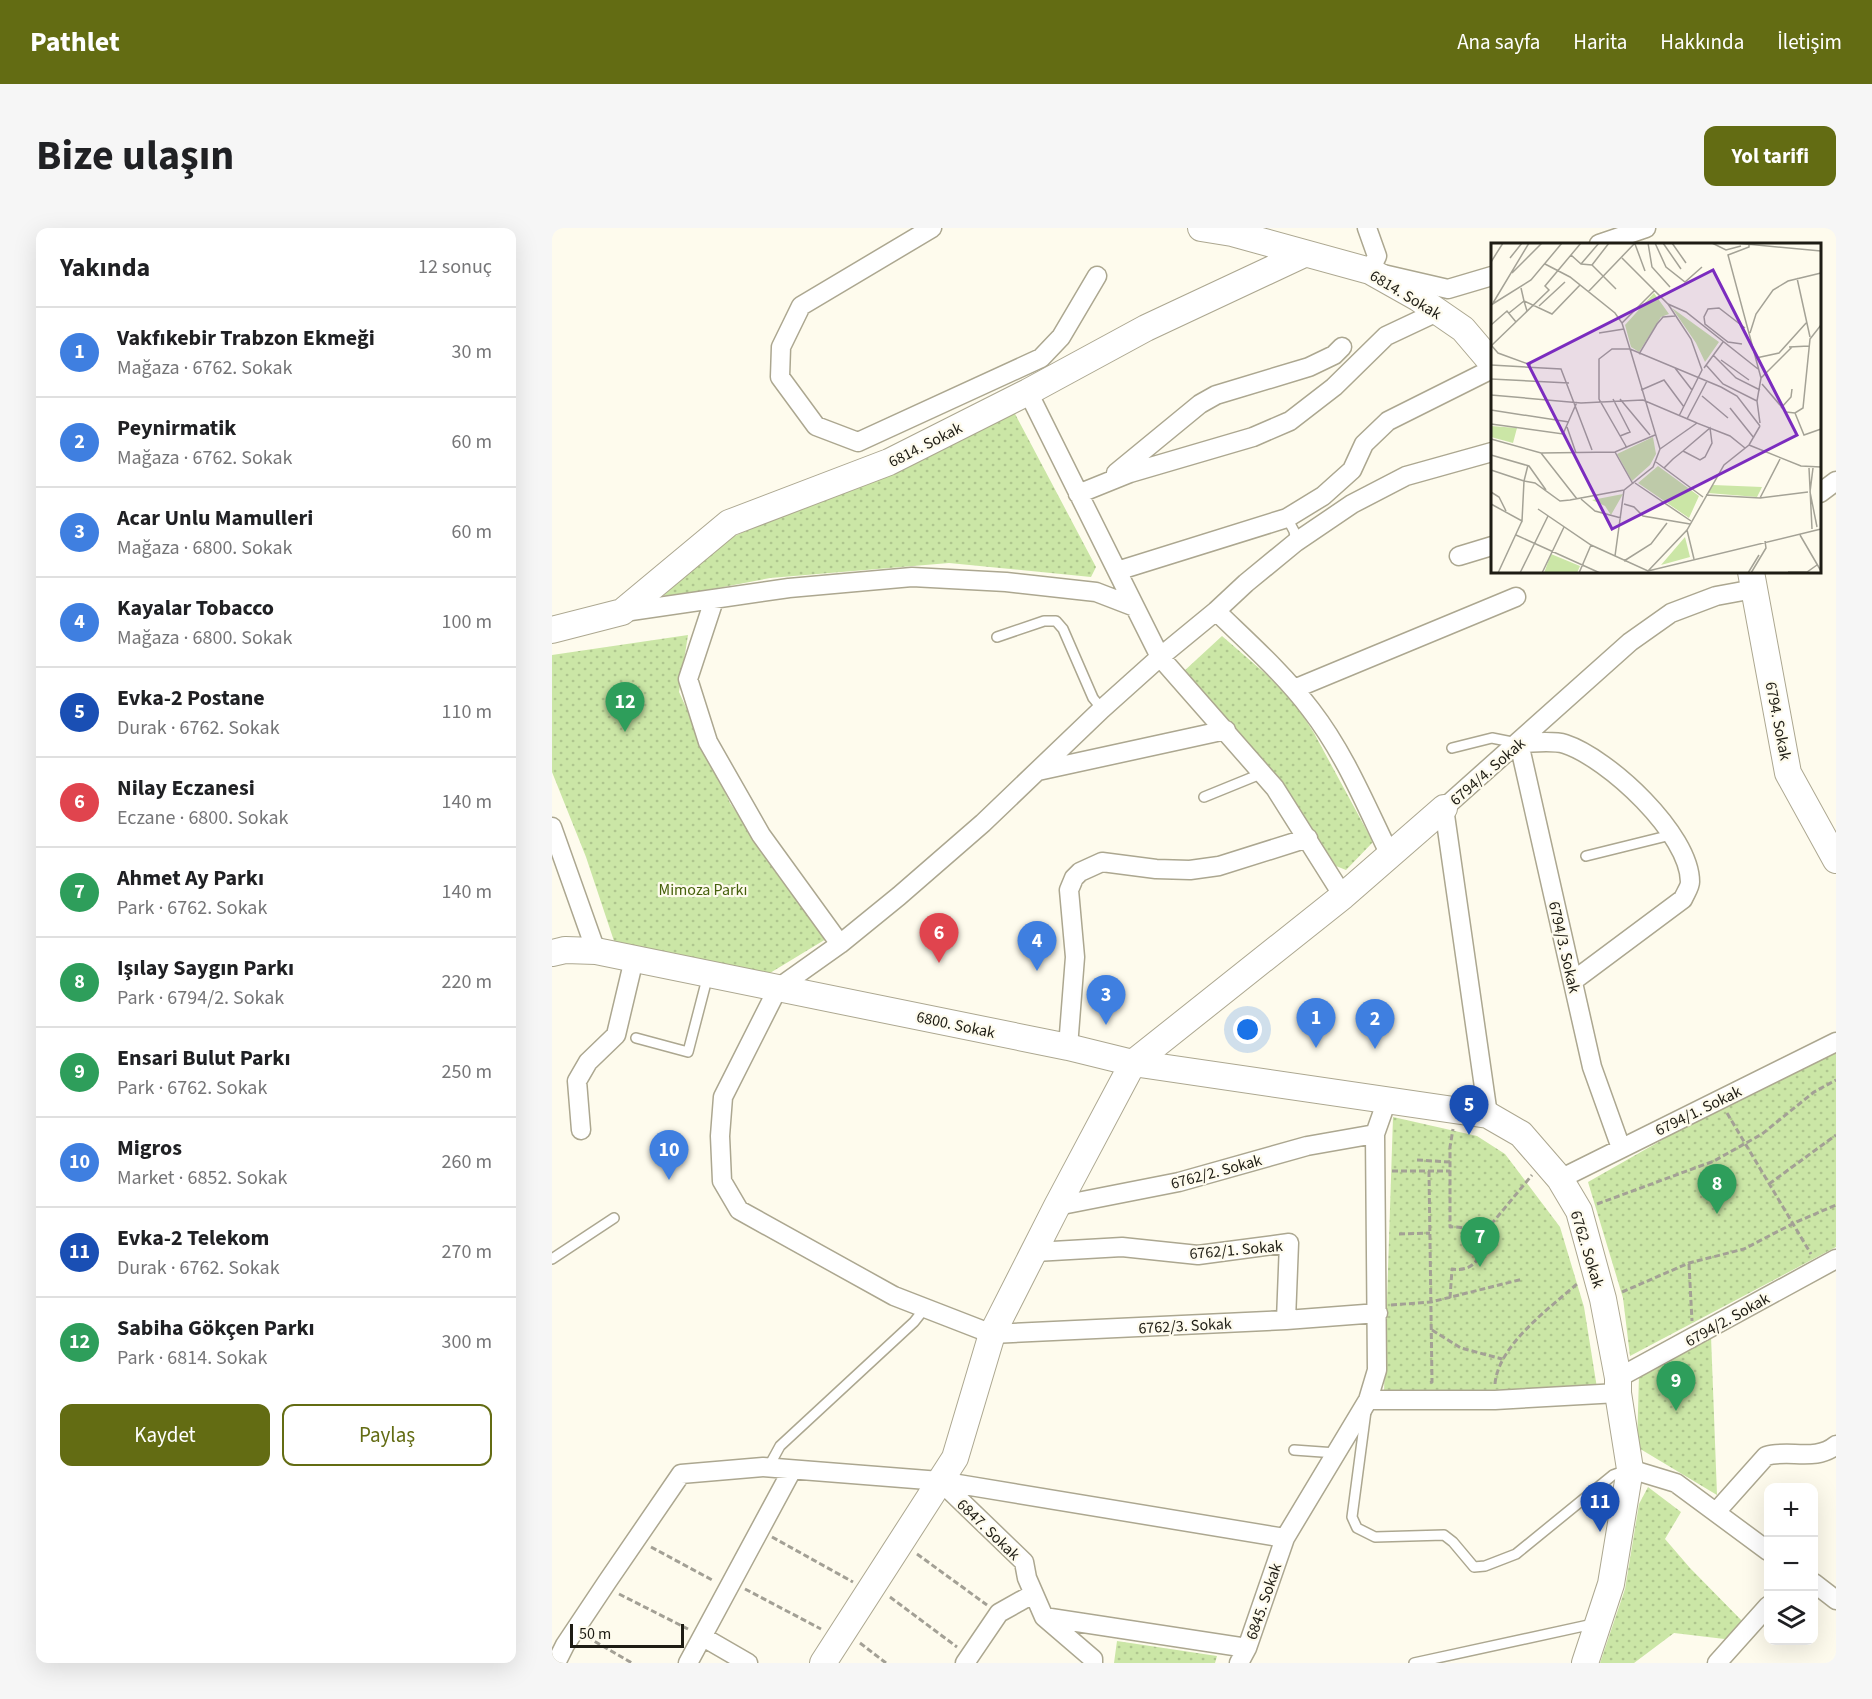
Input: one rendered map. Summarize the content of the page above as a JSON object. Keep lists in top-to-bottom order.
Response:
{
  "streets": {
    "street": [
      "6814. Sokak",
      "6794. Sokak",
      "6794/4. Sokak",
      "6794/3. Sokak",
      "6800. Sokak",
      "6794/1. Sokak",
      "6762/2. Sokak",
      "6762/1. Sokak",
      "6762. Sokak",
      "6794/2. Sokak",
      "6762/3. Sokak",
      "6847. Sokak",
      "6845. Sokak"
    ]
  },
  "crossings": [
    ["6794. Sokak", "6794/4. Sokak"],
    ["6794/4. Sokak", "6794/3. Sokak"],
    ["6794/4. Sokak", "6762. Sokak"],
    ["6794/3. Sokak", "6794/1. Sokak"],
    ["6800. Sokak", "6762. Sokak"],
    ["6794/1. Sokak", "6762. Sokak"],
    ["6762/2. Sokak", "6845. Sokak"],
    ["6762/1. Sokak", "6762/3. Sokak"],
    ["6762. Sokak", "6794/2. Sokak"],
    ["6762. Sokak", "6845. Sokak"],
    ["6762/3. Sokak", "6845. Sokak"]
  ],
  "parks": ["Mimoza Parkı"],
  "scale_bar": "50 m",
  "page": {
    "header": "Pathlet",
    "nav": [
      "Ana sayfa",
      "Harita",
      "Hakkında",
      "İletişim"
    ],
    "title": "Bize ulaşın",
    "buttons": [
      "Yol tarifi",
      ["Kaydet", "Paylaş"]
    ],
    "heading": ["Yakında", "12 sonuç"],
    "list": [
      {
        "mark": "1",
        "name": "Vakfıkebir Trabzon Ekmeği",
        "note": "Mağaza · 6762. Sokak",
        "value": "30 m"
      },
      {
        "mark": "2",
        "name": "Peynirmatik",
        "note": "Mağaza · 6762. Sokak",
        "value": "60 m"
      },
      {
        "mark": "3",
        "name": "Acar Unlu Mamulleri",
        "note": "Mağaza · 6800. Sokak",
        "value": "60 m"
      },
      {
        "mark": "4",
        "name": "Kayalar Tobacco",
        "note": "Mağaza · 6800. Sokak",
        "value": "100 m"
      },
      {
        "mark": "5",
        "name": "Evka-2 Postane",
        "note": "Durak · 6762. Sokak",
        "value": "110 m"
      },
      {
        "mark": "6",
        "name": "Nilay Eczanesi",
        "note": "Eczane · 6800. Sokak",
        "value": "140 m"
      },
      {
        "mark": "7",
        "name": "Ahmet Ay Parkı",
        "note": "Park · 6762. Sokak",
        "value": "140 m"
      },
      {
        "mark": "8",
        "name": "Işılay Saygın Parkı",
        "note": "Park · 6794/2. Sokak",
        "value": "220 m"
      },
      {
        "mark": "9",
        "name": "Ensari Bulut Parkı",
        "note": "Park · 6762. Sokak",
        "value": "250 m"
      },
      {
        "mark": "10",
        "name": "Migros",
        "note": "Market · 6852. Sokak",
        "value": "260 m"
      },
      {
        "mark": "11",
        "name": "Evka-2 Telekom",
        "note": "Durak · 6762. Sokak",
        "value": "270 m"
      },
      {
        "mark": "12",
        "name": "Sabiha Gökçen Parkı",
        "note": "Park · 6814. Sokak",
        "value": "300 m"
      }
    ],
    "pins": [
      "12",
      "6",
      "4",
      "3",
      "1",
      "2",
      "5",
      "10",
      "8",
      "7",
      "9",
      "11"
    ],
    "map_buttons": ["+", "−"],
    "scale": "50 m"
  }
}
